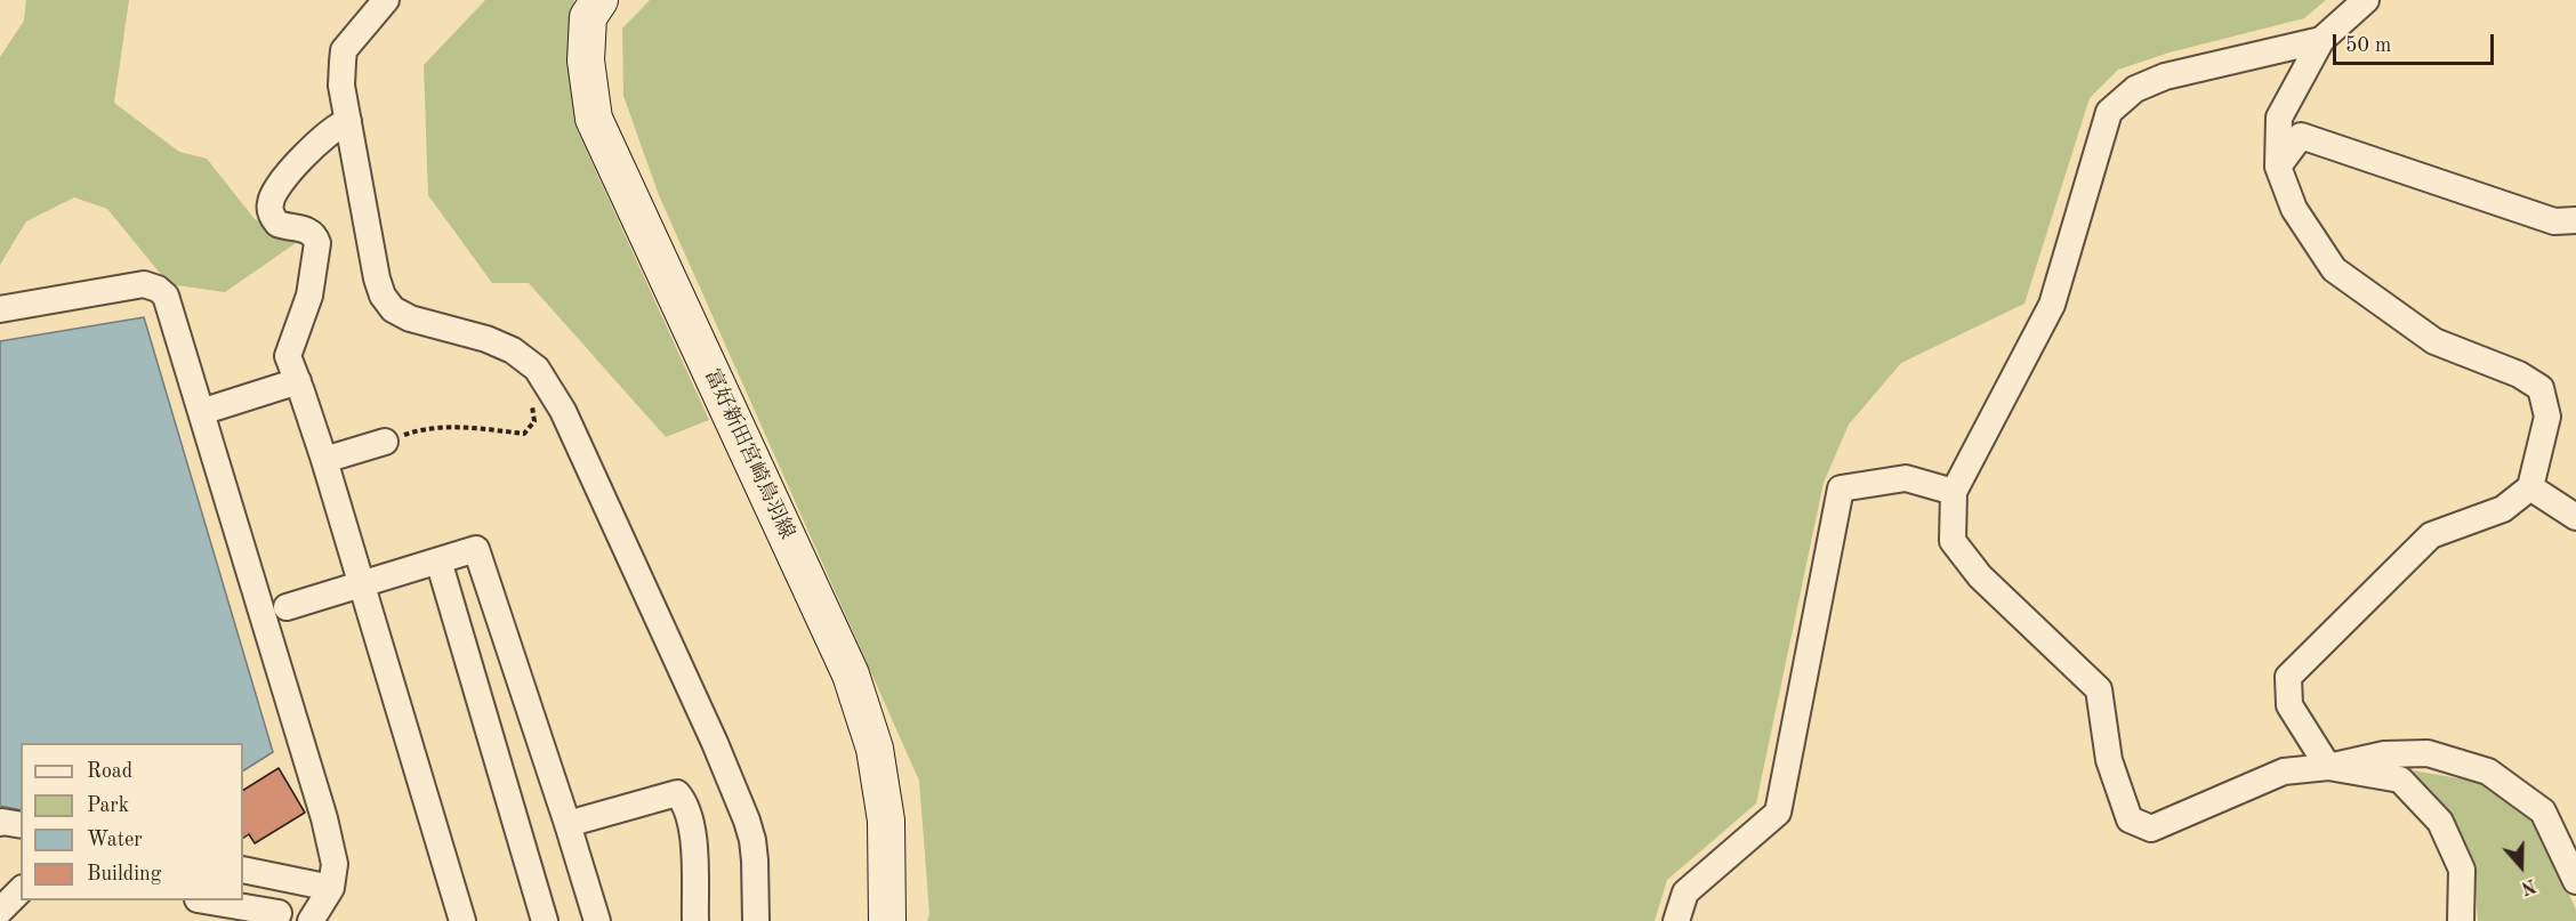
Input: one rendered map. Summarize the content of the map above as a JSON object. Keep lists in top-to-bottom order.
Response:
{
  "streets": {
    "main road": ["富好新田宮崎鳥羽線"]
  },
  "legend": [
    "Road",
    "Park",
    "Water",
    "Building"
  ],
  "scale_bar": "50 m",
  "north": "bottom"
}
